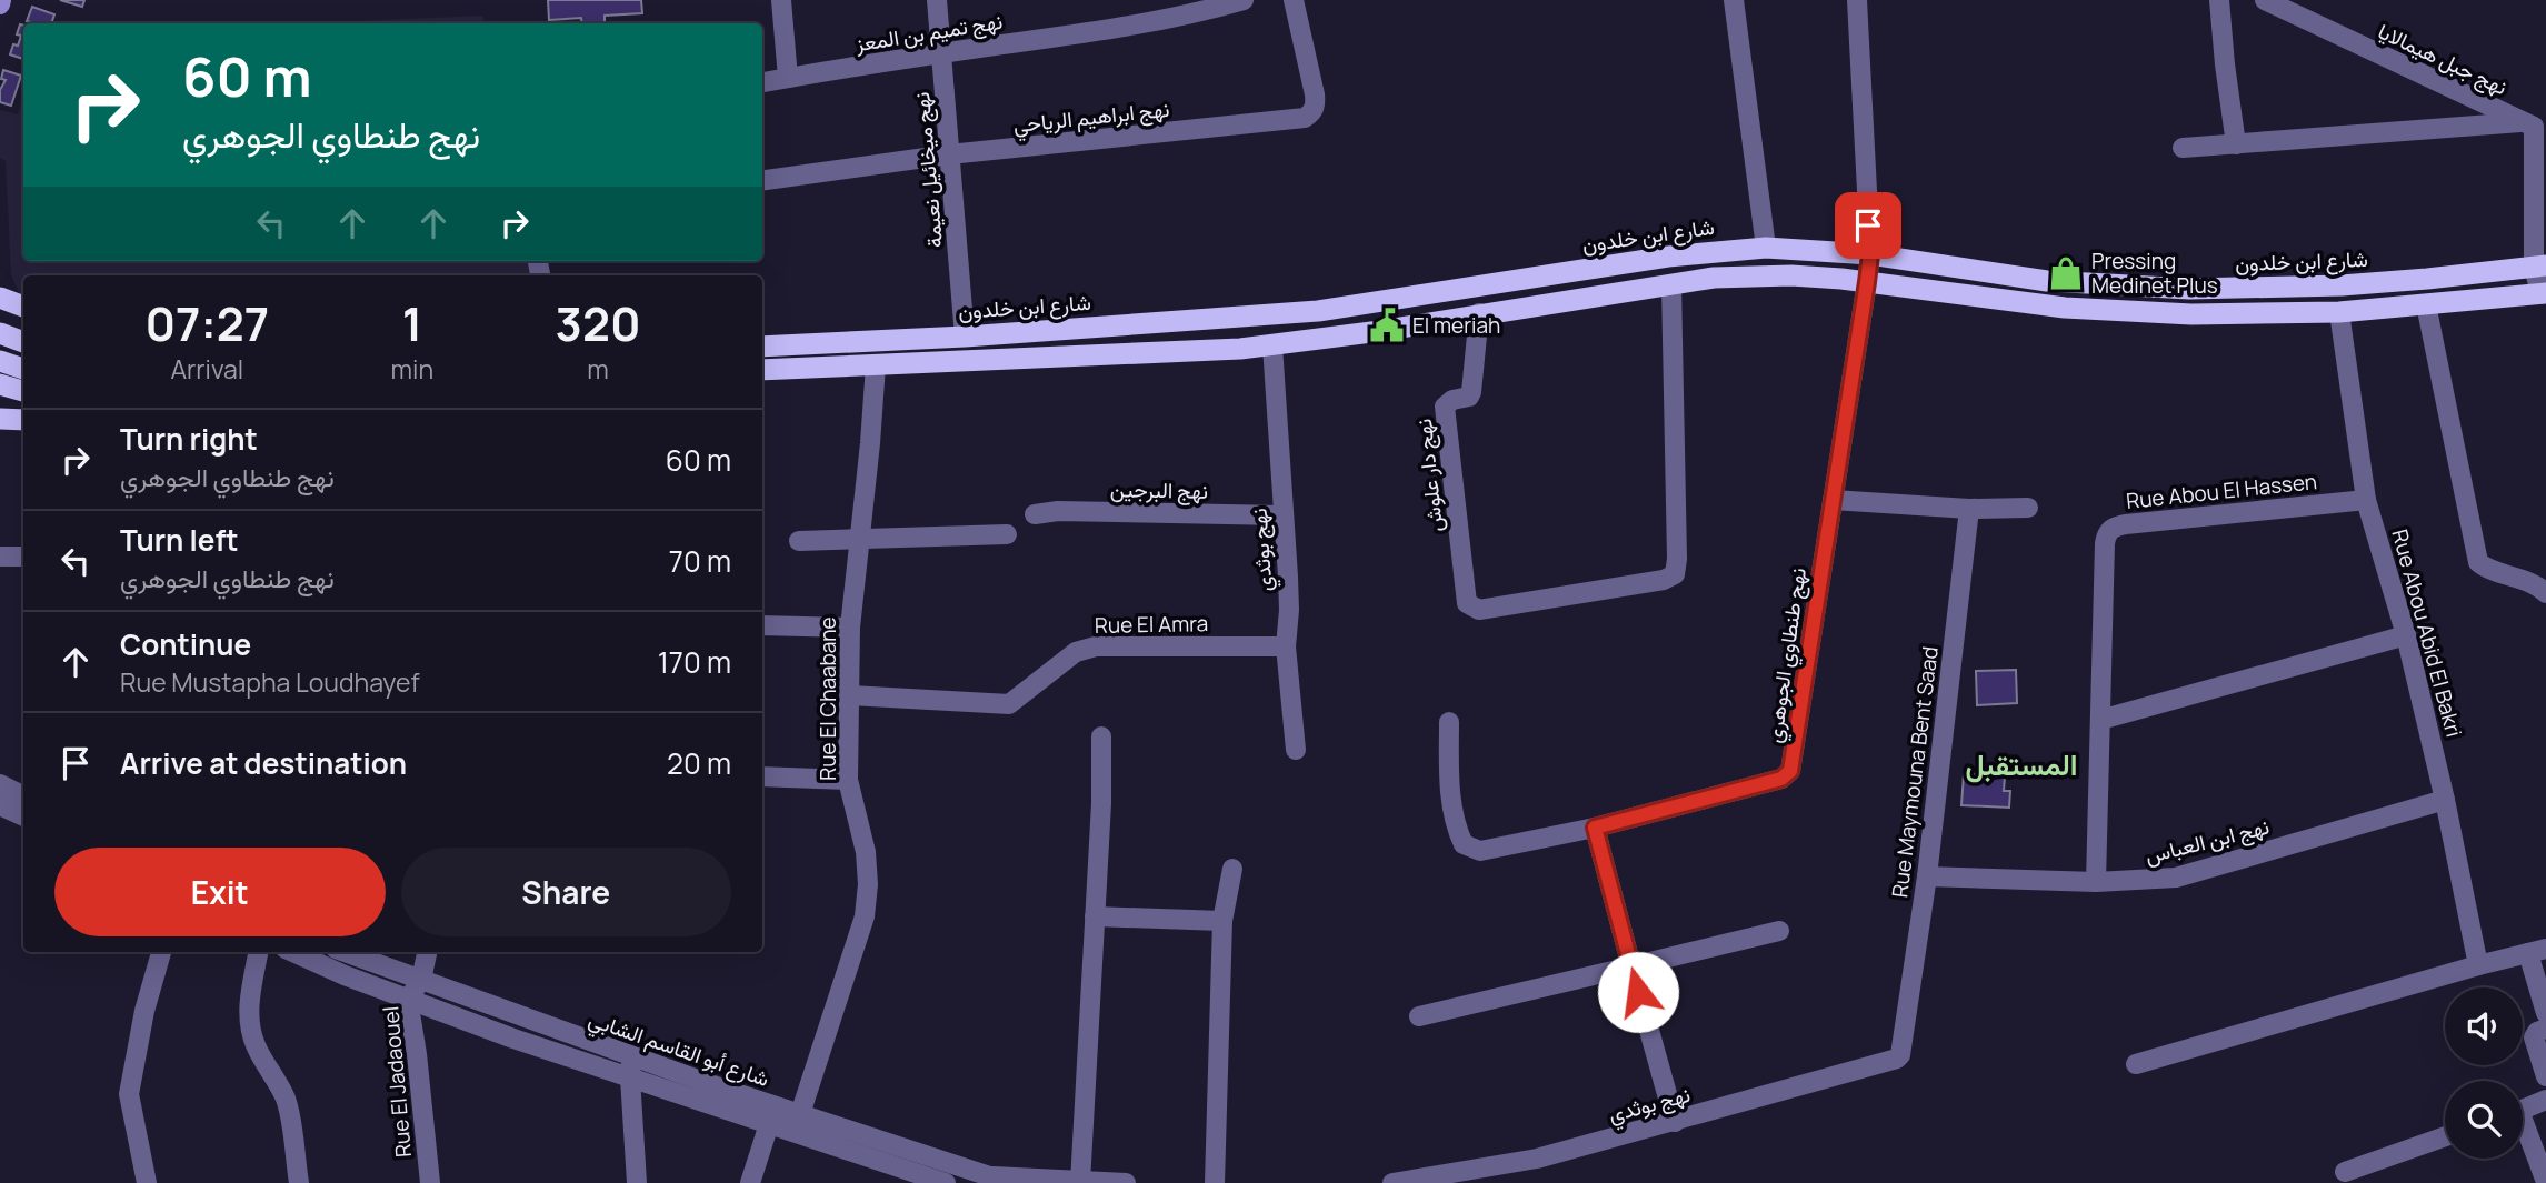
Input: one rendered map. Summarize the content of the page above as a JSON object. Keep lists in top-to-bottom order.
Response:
{
  "streets": {
    "highway": ["شارع ابن خلدون"],
    "street": [
      "نهج تميم بن المعز",
      "نهج جبل هيمالايا",
      "نهج ابراهيم الرياحي",
      "نهج ميخائيل نعيمة",
      "نهج دار علوش",
      "نهج البرجين",
      "Rue Abou El Hassen",
      "نهج بوثدي",
      "Rue El Amra",
      "Rue Abou Abid El Bakri",
      "نهج طنطاوي الجوهري",
      "Rue El Chaabane",
      "Rue Maymouna Bent Saad",
      "نهج ابن العباس",
      "شارع أبو القاسم الشابي",
      "Rue El Jadaouel"
    ]
  },
  "crossings": [
    ["نهج تميم بن المعز", "نهج ميخائيل نعيمة"],
    ["نهج ابراهيم الرياحي", "نهج ميخائيل نعيمة"],
    ["نهج ميخائيل نعيمة", "شارع ابن خلدون"],
    ["شارع ابن خلدون", "نهج طنطاوي الجوهري"],
    ["نهج البرجين", "نهج بوثدي"],
    ["Rue Abou El Hassen", "Rue Abou Abid El Bakri"],
    ["Rue Abou El Hassen", "نهج ابن العباس"],
    ["نهج بوثدي", "Rue El Amra"],
    ["نهج بوثدي", "Rue Maymouna Bent Saad"],
    ["Rue El Amra", "Rue El Chaabane"],
    ["Rue Abou Abid El Bakri", "نهج ابن العباس"],
    ["Rue El Chaabane", "شارع أبو القاسم الشابي"],
    ["Rue Maymouna Bent Saad", "نهج ابن العباس"],
    ["شارع أبو القاسم الشابي", "Rue El Jadaouel"]
  ],
  "districts": ["المستقبل"],
  "places": {
    "shop": ["Pressing Medinet Plus"],
    "public building": ["El meriah"]
  },
  "page": {
    "turn": ["60 m", "نهج طنطاوي الجوهري"],
    "eta": [
      "07:27",
      "Arrival",
      "1",
      "min",
      "320",
      "m"
    ],
    "list": [
      {
        "name": "Turn right",
        "note": "نهج طنطاوي الجوهري",
        "value": "60 m"
      },
      {
        "name": "Turn left",
        "note": "نهج طنطاوي الجوهري",
        "value": "70 m"
      },
      {
        "name": "Continue",
        "note": "Rue Mustapha Loudhayef",
        "value": "170 m"
      },
      {
        "name": "Arrive at destination",
        "value": "20 m"
      }
    ],
    "buttons": ["Exit", "Share"]
  }
}
